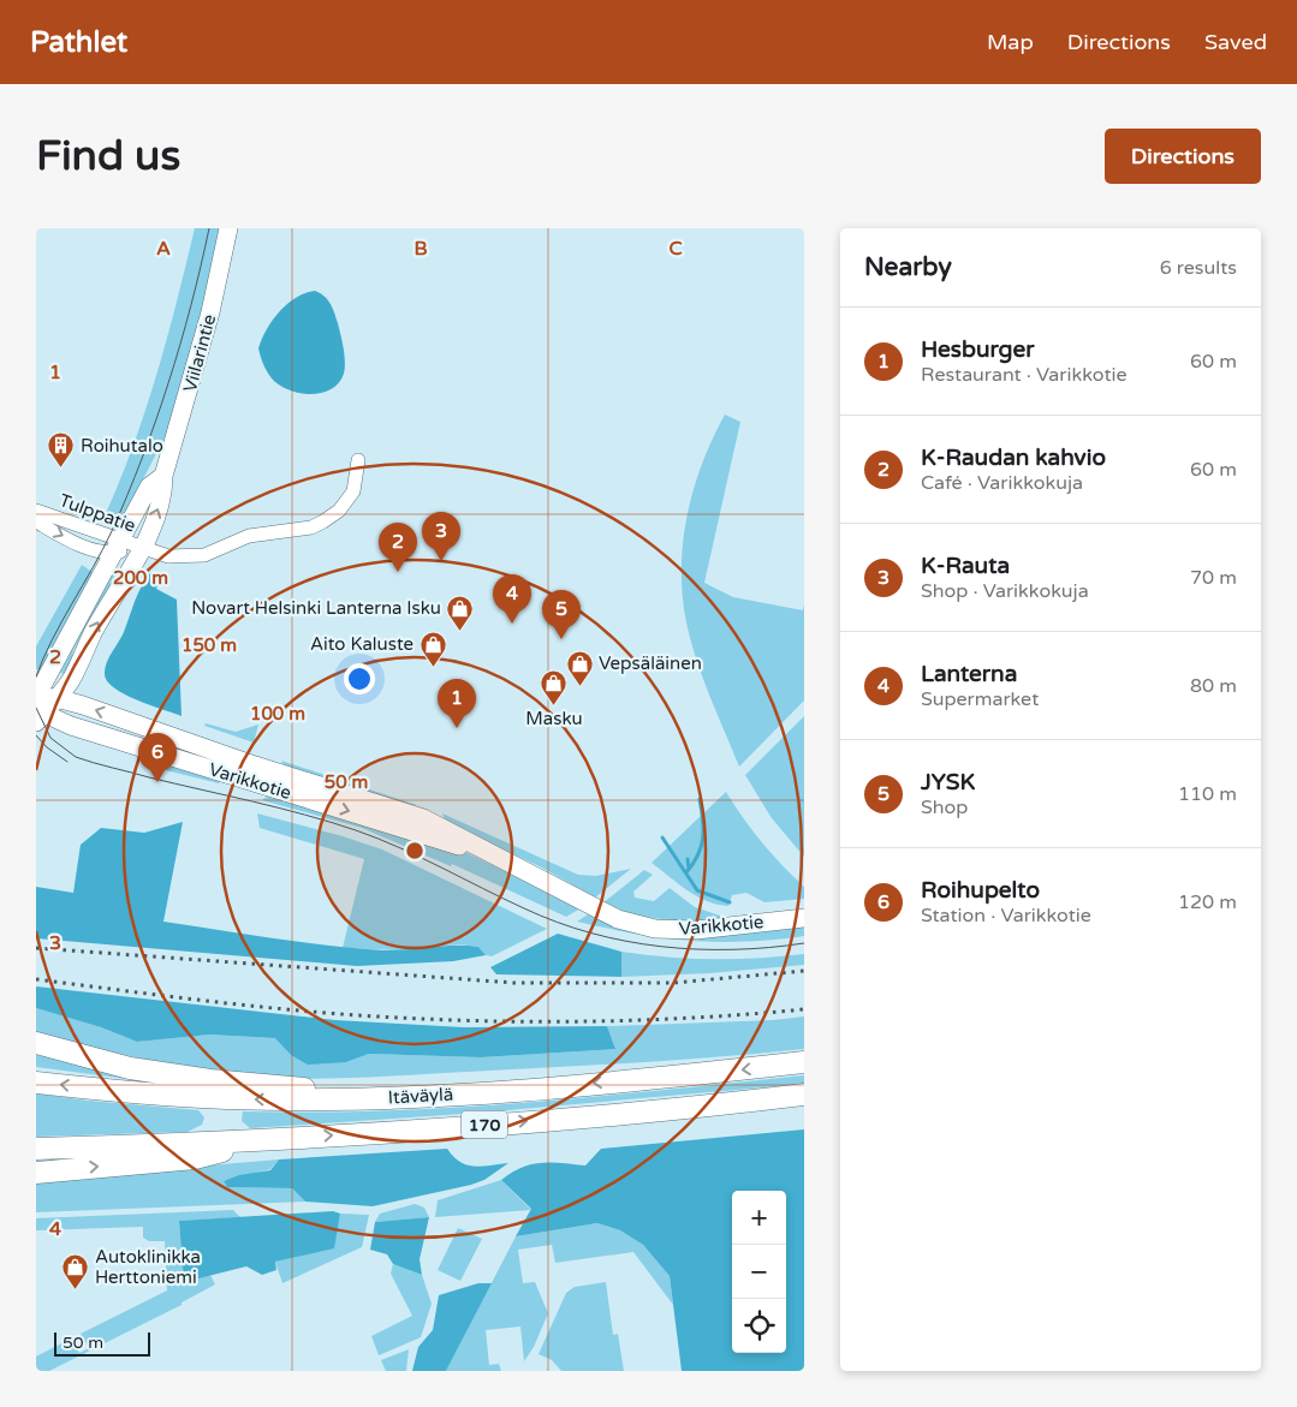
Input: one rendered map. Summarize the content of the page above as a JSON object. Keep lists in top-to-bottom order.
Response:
{
  "streets": {
    "highway": ["Itäväylä", "170"],
    "main road": ["Viilarintie", "Varikkotie"],
    "street": ["Tulppatie"]
  },
  "crossings": [
    ["Viilarintie", "Tulppatie"],
    ["Viilarintie", "Varikkotie"]
  ],
  "places": {
    "building": ["Roihutalo"],
    "shop": [
      "Novart Helsinki Lanterna Isku",
      "Aito Kaluste",
      "Vepsäläinen",
      "Masku",
      "Autoklinikka Herttoniemi"
    ]
  },
  "scale_bar": "50 m",
  "page": {
    "header": "Pathlet",
    "nav": ["Map", "Directions", "Saved"],
    "buttons": "Directions",
    "title": "Find us",
    "heading": ["Nearby", "6 results"],
    "list": [
      {
        "mark": "1",
        "name": "Hesburger",
        "note": "Restaurant · Varikkotie",
        "value": "60 m"
      },
      {
        "mark": "2",
        "name": "K-Raudan kahvio",
        "note": "Café · Varikkokuja",
        "value": "60 m"
      },
      {
        "mark": "3",
        "name": "K-Rauta",
        "note": "Shop · Varikkokuja",
        "value": "70 m"
      },
      {
        "mark": "4",
        "name": "Lanterna",
        "note": "Supermarket",
        "value": "80 m"
      },
      {
        "mark": "5",
        "name": "JYSK",
        "note": "Shop",
        "value": "110 m"
      },
      {
        "mark": "6",
        "name": "Roihupelto",
        "note": "Station · Varikkotie",
        "value": "120 m"
      }
    ],
    "pins": [
      "3",
      "2",
      "4",
      "5",
      "1",
      "6"
    ],
    "map_buttons": ["+", "−"],
    "scale": "50 m"
  },
  "grid": {
    "columns": ["A", "B", "C"],
    "rows": [
      "1",
      "2",
      "3",
      "4"
    ]
  },
  "rings": [
    "200 m",
    "150 m",
    "100 m",
    "50 m"
  ]
}
